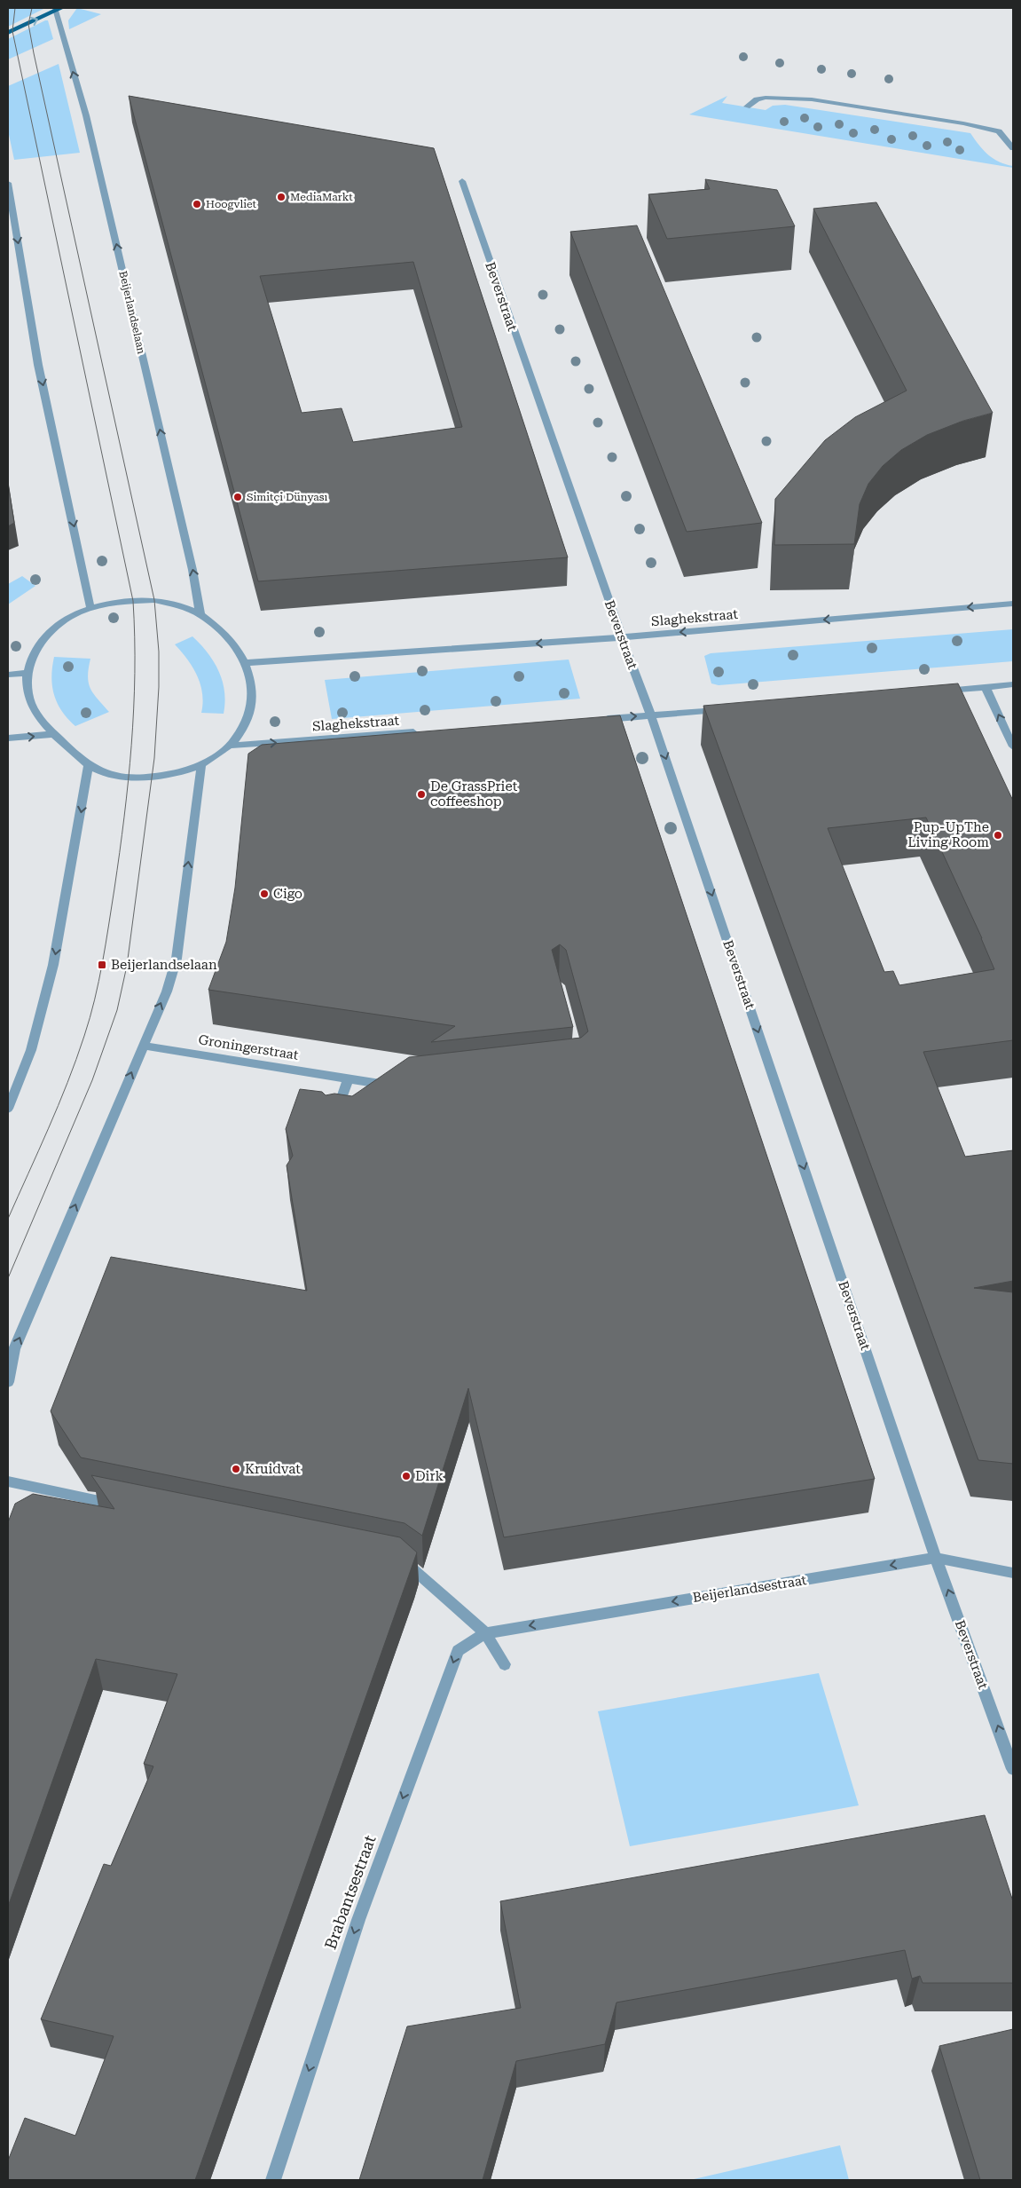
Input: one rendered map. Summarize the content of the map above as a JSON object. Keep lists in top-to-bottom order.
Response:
{
  "streets": {
    "street": [
      "Beverstraat",
      "Beijerlandselaan",
      "Slaghekstraat",
      "Groningerstraat",
      "Beijerlandsestraat",
      "Brabantsestraat"
    ]
  },
  "crossings": [
    ["Beverstraat", "Slaghekstraat"],
    ["Beverstraat", "Beijerlandsestraat"],
    ["Beijerlandsestraat", "Brabantsestraat"]
  ],
  "one_way": ["Beijerlandselaan", "Beijerlandsestraat", "Brabantsestraat"],
  "places": {
    "other": [
      "MediaMarkt",
      "Hoogvliet",
      "Simitçi Dünyası",
      "De GrassPriet coffeeshop",
      "Pup-UpThe Living Room",
      "Cigo",
      "Kruidvat",
      "Dirk"
    ],
    "transit": ["Beijerlandselaan"]
  }
}
